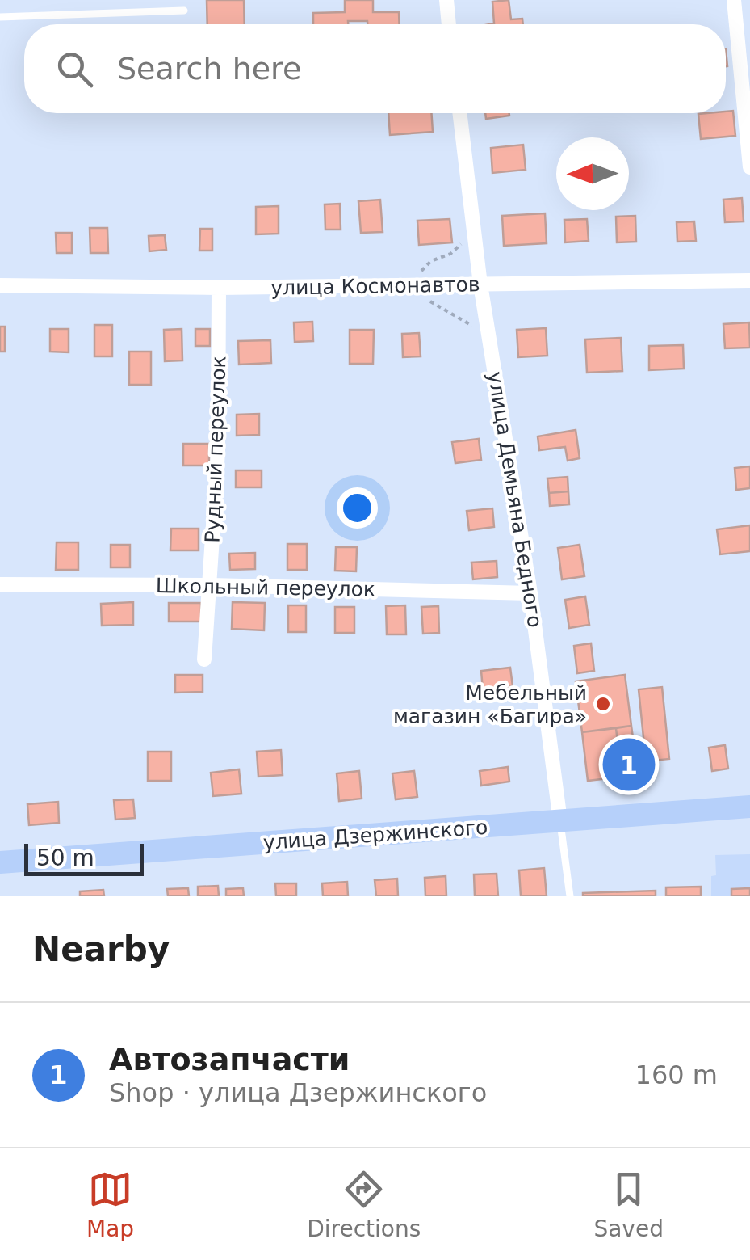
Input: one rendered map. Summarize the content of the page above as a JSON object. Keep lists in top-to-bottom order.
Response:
{
  "streets": {
    "main road": ["улица Дзержинского"],
    "street": [
      "улица Космонавтов",
      "Рудный переулок",
      "улица Демьяна Бедного",
      "Школьный переулок"
    ]
  },
  "crossings": [
    ["улица Космонавтов", "Рудный переулок"],
    ["улица Космонавтов", "улица Демьяна Бедного"],
    ["Рудный переулок", "Школьный переулок"],
    ["улица Демьяна Бедного", "Школьный переулок"],
    ["улица Демьяна Бедного", "улица Дзержинского"]
  ],
  "places": ["Мебельный магазин «Багира»"],
  "scale_bar": "50 m",
  "north": "left",
  "page": {
    "search": "Search here",
    "pins": "1",
    "scale": "50 m",
    "heading": "Nearby",
    "list": [
      {
        "mark": "1",
        "name": "Автозапчасти",
        "note": "Shop · улица Дзержинского",
        "value": "160 m"
      }
    ],
    "nav": ["Map", "Directions", "Saved"]
  }
}
